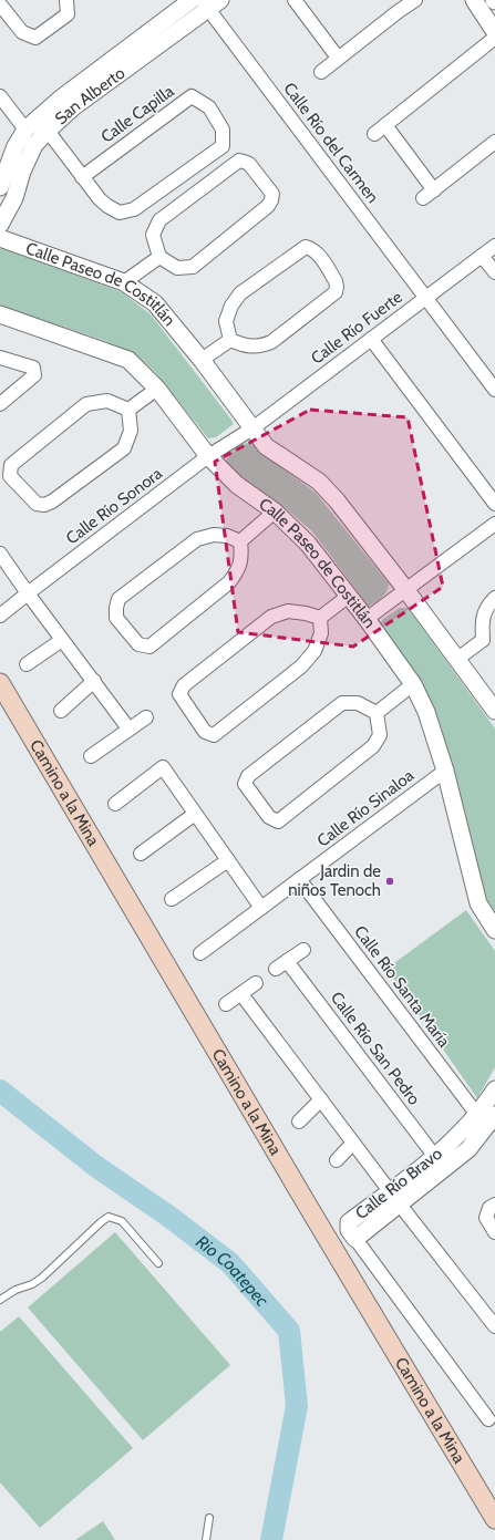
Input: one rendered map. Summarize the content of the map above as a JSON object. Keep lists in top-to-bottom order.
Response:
{
  "streets": {
    "main road": ["Camino a la Mina"],
    "street": [
      "San Alberto",
      "Calle Capilla",
      "Calle Río del Carmen",
      "Calle Paseo de Costitlán",
      "Calle Río Fuerte",
      "Calle Río Sonora",
      "Calle Río Sinaloa",
      "Calle Río Santa María",
      "Calle Río San Pedro",
      "Calle Río Bravo"
    ]
  },
  "crossings": [
    ["San Alberto", "Calle Río del Carmen"],
    ["Calle Río del Carmen", "Calle Río Fuerte"],
    ["Calle Paseo de Costitlán", "Calle Río Fuerte"],
    ["Calle Paseo de Costitlán", "Calle Río Sonora"],
    ["Calle Paseo de Costitlán", "Calle Río Sinaloa"],
    ["Calle Río Fuerte", "Calle Río Sonora"],
    ["Calle Río Sinaloa", "Calle Río Santa María"],
    ["Calle Río Santa María", "Calle Río Bravo"],
    ["Calle Río San Pedro", "Calle Río Bravo"]
  ],
  "water": ["Rio Coatepec"],
  "places": ["Jardin de niños Tenoch"]
}
